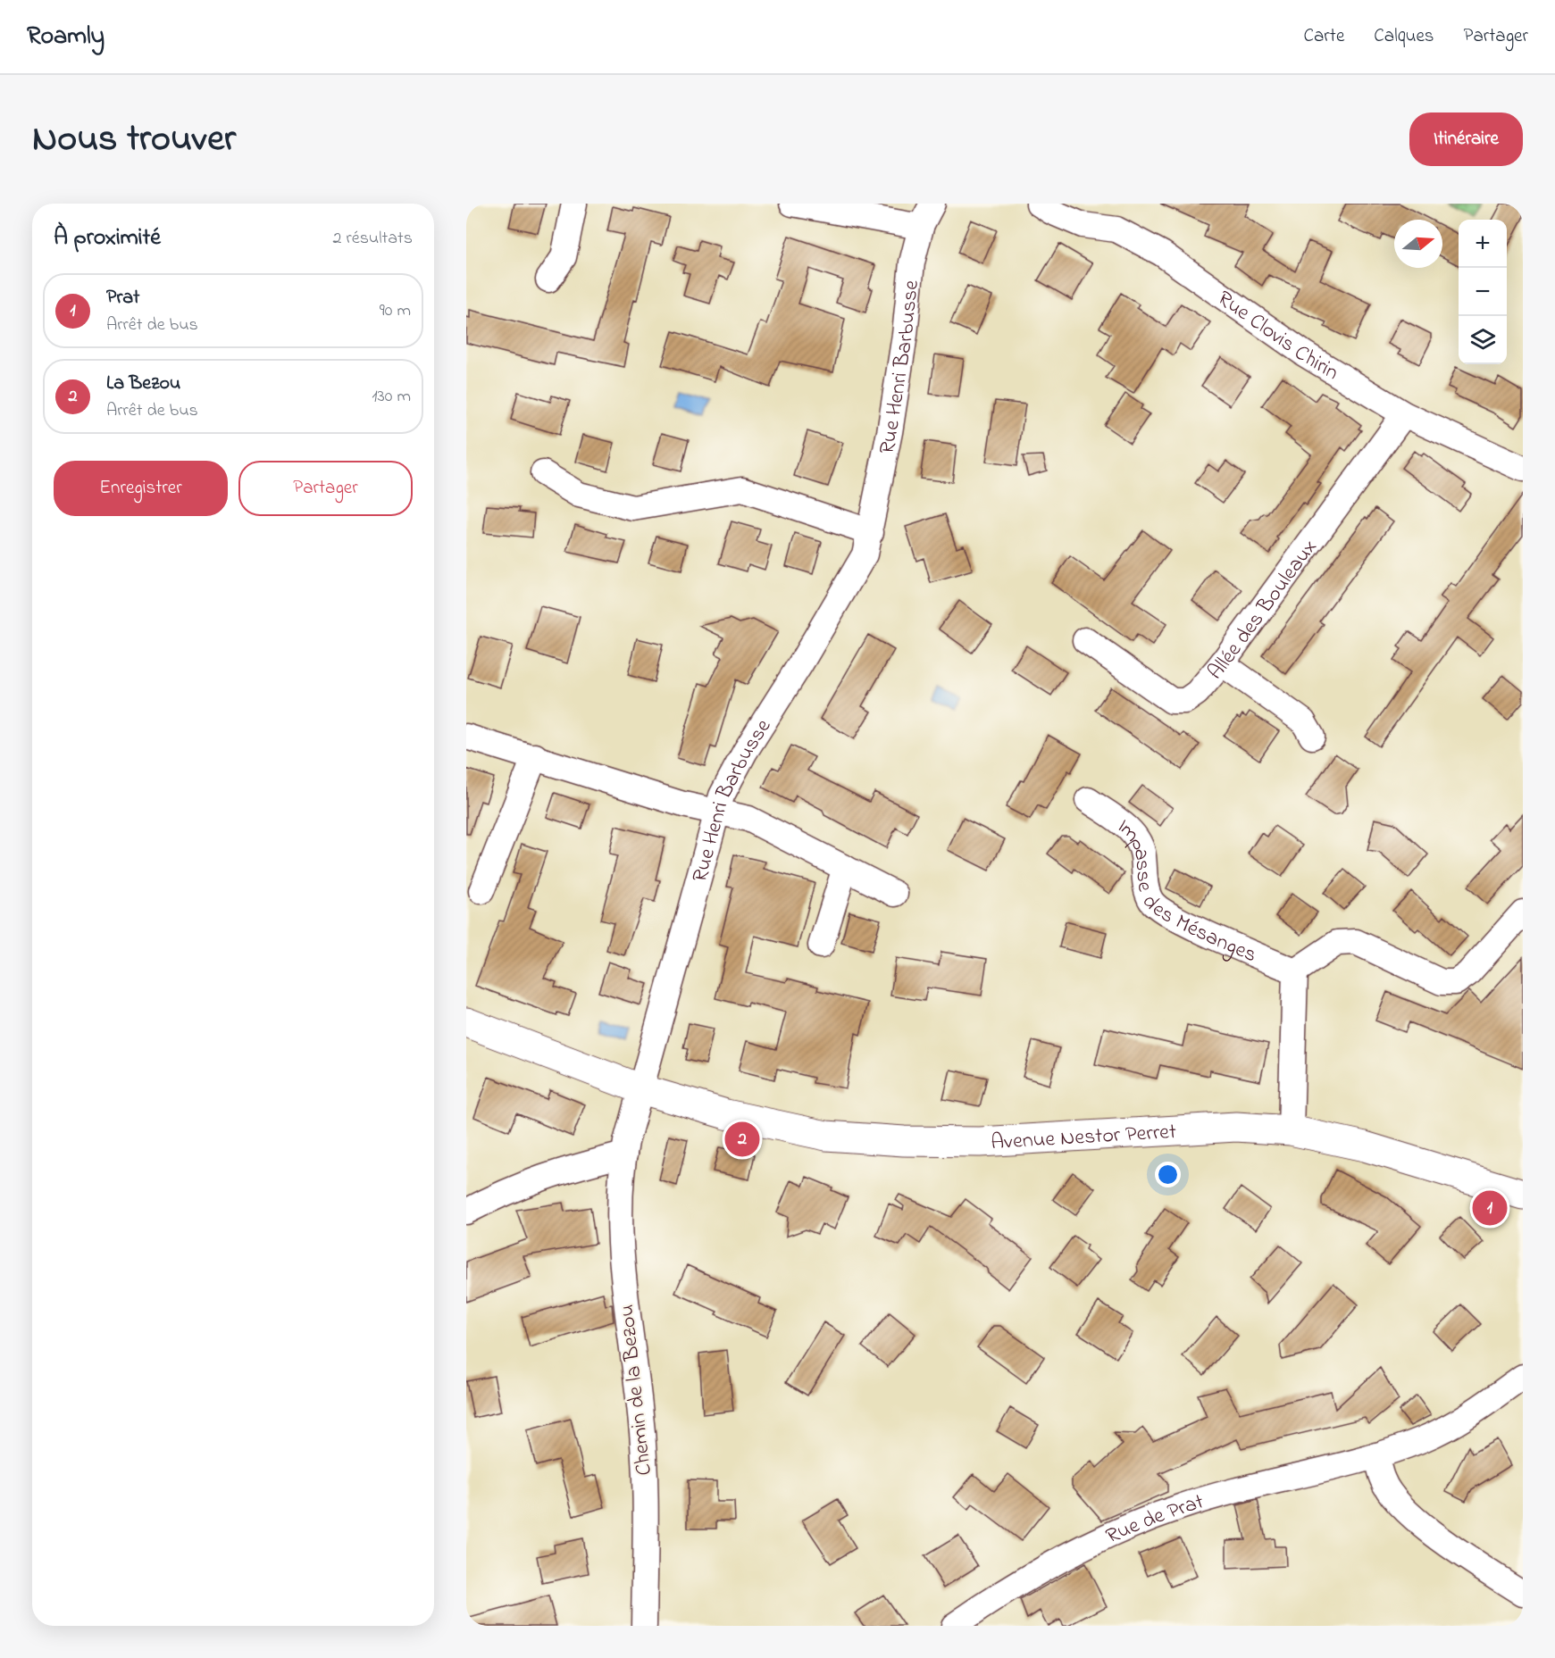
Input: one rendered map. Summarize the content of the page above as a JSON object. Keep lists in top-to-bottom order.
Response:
{
  "streets": {
    "main road": ["Avenue Nestor Perret"],
    "street": [
      "Rue Clovis Chirin",
      "Rue Henri Barbusse",
      "Allée des Bouleaux",
      "Impasse des Mésanges",
      "Chemin de la Bezou",
      "Rue de Prat"
    ]
  },
  "crossings": [
    ["Rue Clovis Chirin", "Allée des Bouleaux"],
    ["Rue Henri Barbusse", "Avenue Nestor Perret"],
    ["Rue Henri Barbusse", "Chemin de la Bezou"]
  ],
  "north": "right",
  "page": {
    "header": "Roamly",
    "nav": ["Carte", "Calques", "Partager"],
    "title": "Nous trouver",
    "buttons": [
      "Itinéraire",
      ["Enregistrer", "Partager"]
    ],
    "heading": ["À proximité", "2 résultats"],
    "map_buttons": ["+", "−"],
    "list": [
      {
        "mark": "1",
        "name": "Prat",
        "note": "Arrêt de bus",
        "value": "90 m"
      },
      {
        "mark": "2",
        "name": "La Bezou",
        "note": "Arrêt de bus",
        "value": "130 m"
      }
    ],
    "pins": ["2", "1"]
  }
}
